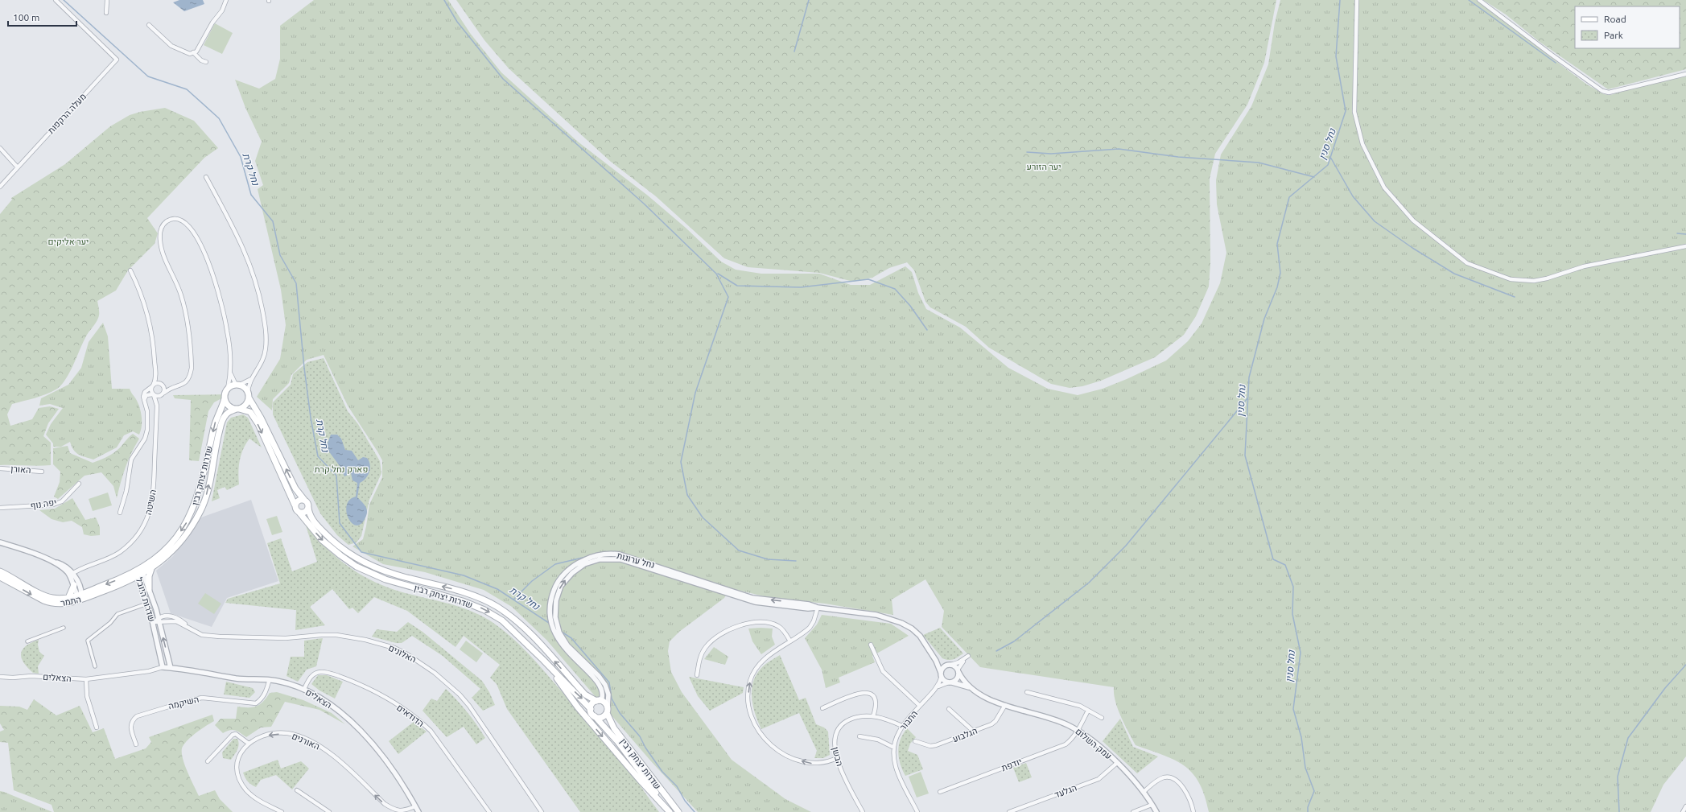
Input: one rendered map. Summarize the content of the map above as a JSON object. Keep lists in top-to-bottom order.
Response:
{
  "streets": {
    "main road": ["שדרות יצחק רבין", "התמר"],
    "street": [
      "מעלה הרקפות",
      "האורן",
      "השיטה",
      "יפה נוף",
      "נחל ערוגות",
      "שדרות היובל",
      "האלונים",
      "הצאלים",
      "השיקמה",
      "הדודאים",
      "התבור",
      "הגלבוע",
      "האורנים",
      "עמק השלום",
      "הבשן",
      "יודפת",
      "הגלעד"
    ]
  },
  "crossings": [
    ["שדרות יצחק רבין", "נחל ערוגות"],
    ["שדרות יצחק רבין", "שדרות היובל"],
    ["שדרות יצחק רבין", "התמר"],
    ["נחל ערוגות", "התבור"],
    ["נחל ערוגות", "עמק השלום"],
    ["שדרות היובל", "התמר"],
    ["שדרות היובל", "האלונים"],
    ["שדרות היובל", "הצאלים"],
    ["הצאלים", "השיקמה"],
    ["הצאלים", "הדודאים"],
    ["הצאלים", "האורנים"],
    ["התבור", "עמק השלום"],
    ["התבור", "הבשן"],
    ["הגלבוע", "עמק השלום"],
    ["עמק השלום", "יודפת"],
    ["עמק השלום", "הגלעד"]
  ],
  "one_way": ["האורנים"],
  "water": ["נחל סנין", "נחל קרת"],
  "parks": ["יער הזורע", "יער אליקים", "פארק נחל קרת"],
  "legend": ["Road", "Park"],
  "scale_bar": "100 m"
}
